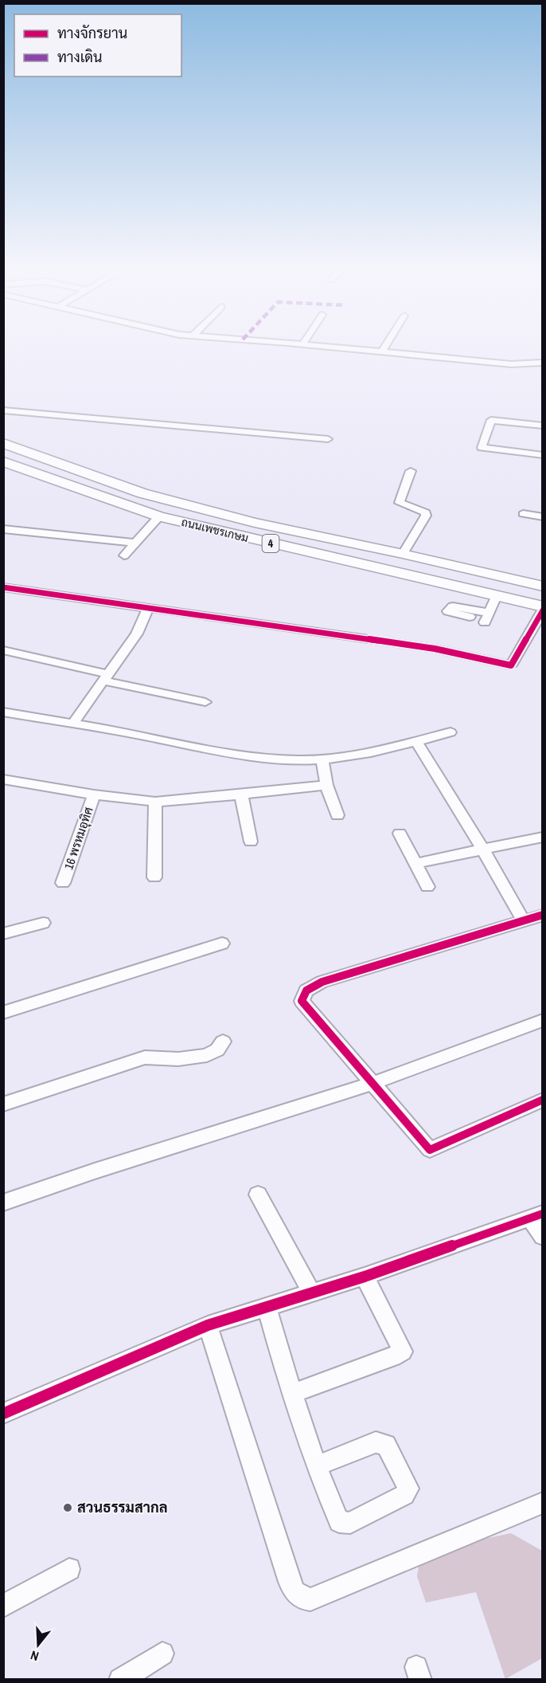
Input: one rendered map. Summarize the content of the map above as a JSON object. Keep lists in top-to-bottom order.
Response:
{
  "streets": {
    "highway": ["ถนนเพชรเกษม", "4"],
    "street": ["16 พรหมอุทิศ"]
  },
  "places": ["สวนธรรมสากล"],
  "legend": ["ทางจักรยาน", "ทางเดิน"],
  "north": "bottom"
}
